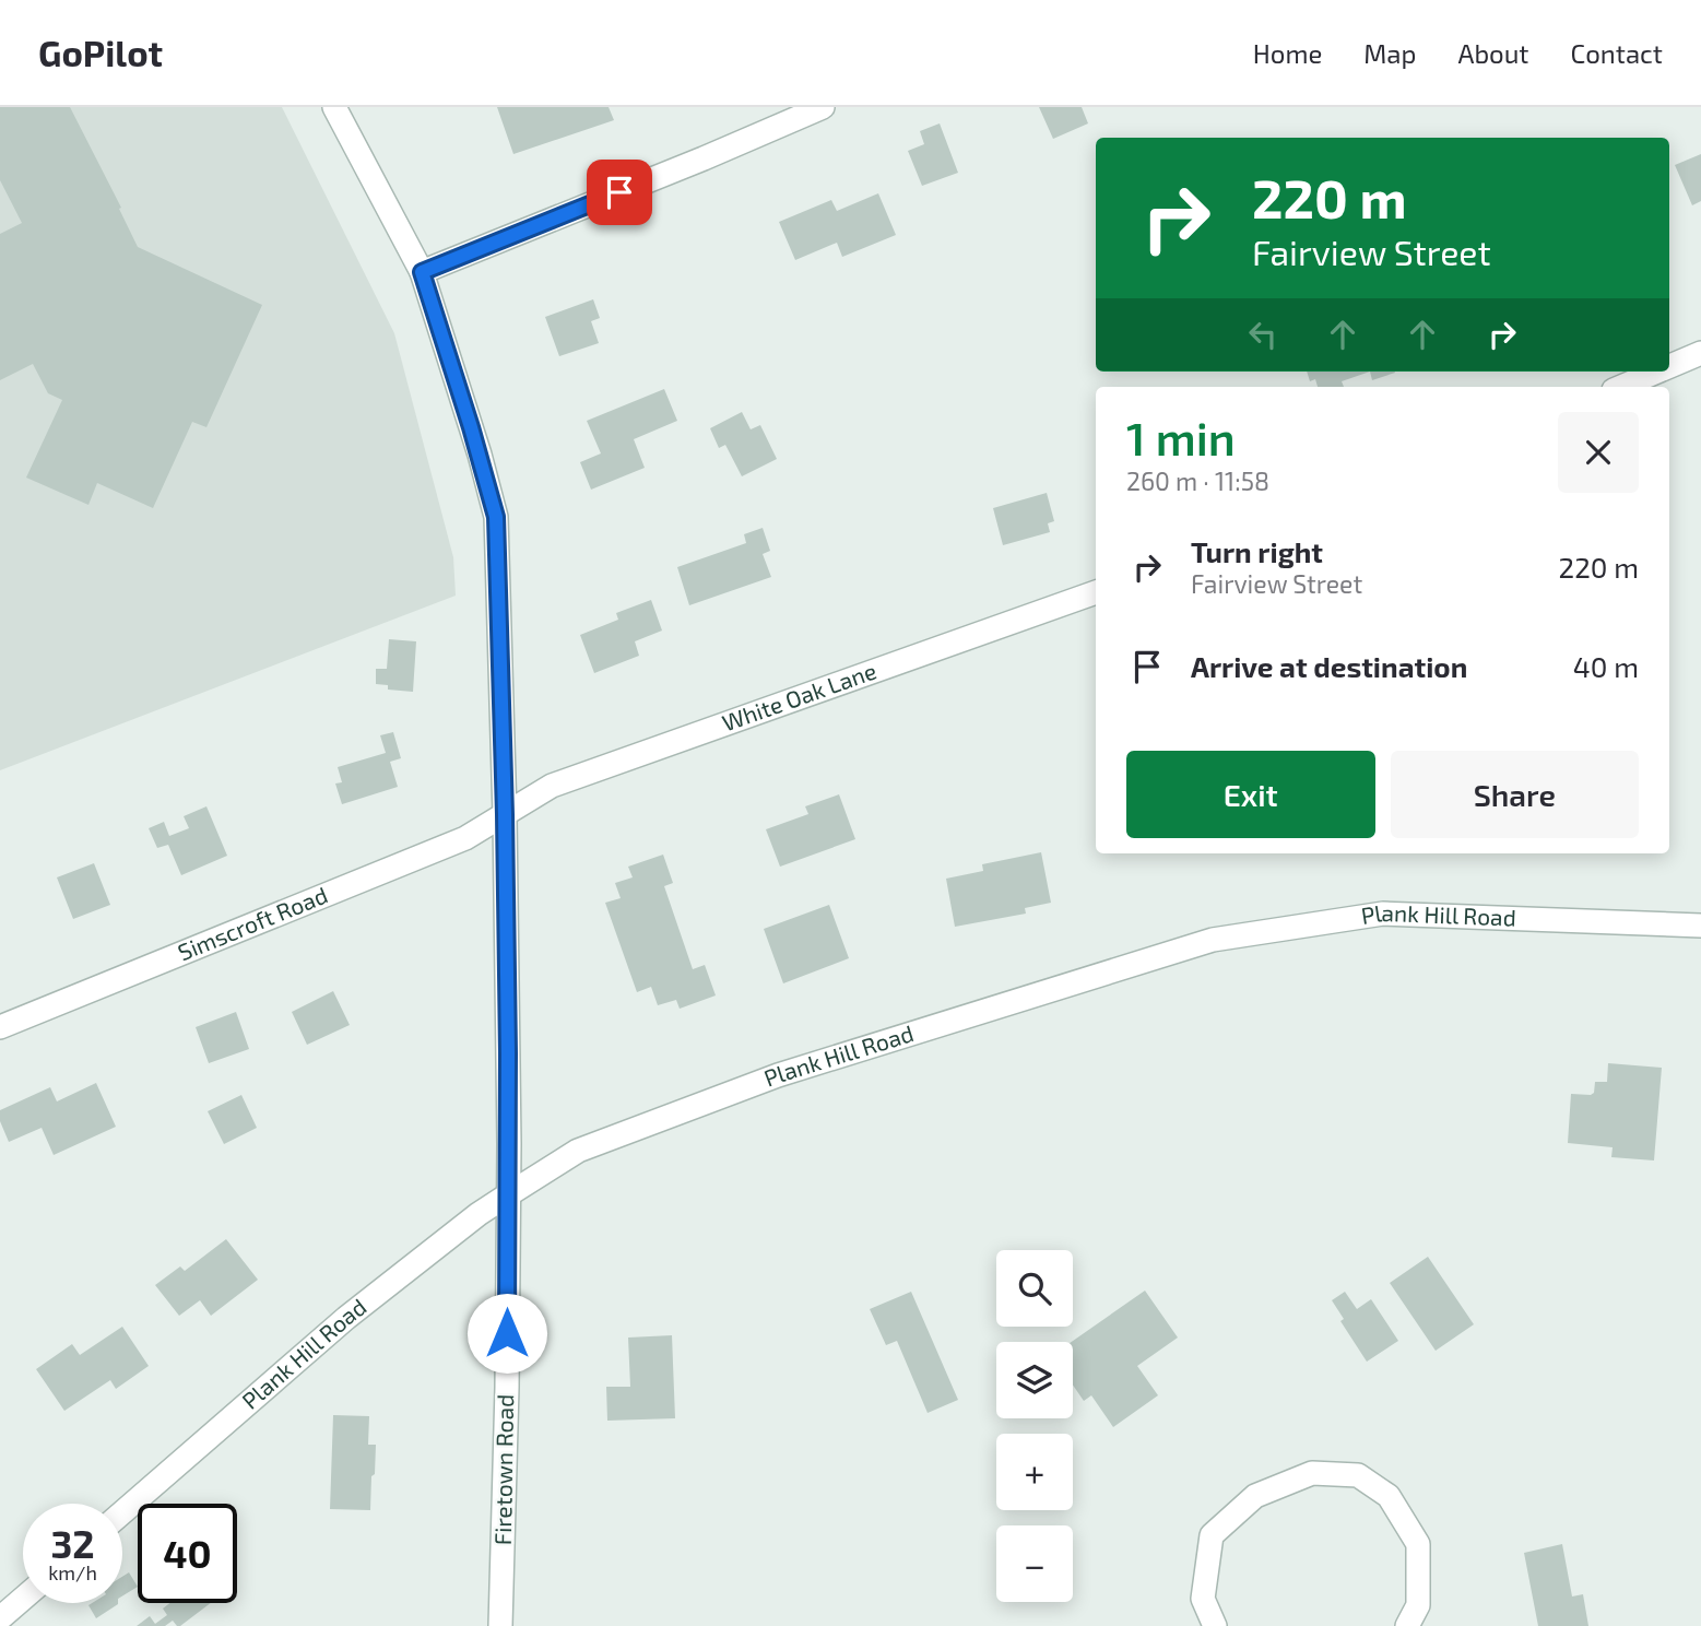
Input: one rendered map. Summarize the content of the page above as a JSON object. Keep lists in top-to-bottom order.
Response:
{
  "streets": {
    "street": [
      "White Oak Lane",
      "Plank Hill Road",
      "Simscroft Road",
      "Firetown Road"
    ]
  },
  "crossings": [
    ["White Oak Lane", "Simscroft Road"],
    ["White Oak Lane", "Firetown Road"],
    ["Plank Hill Road", "Firetown Road"],
    ["Simscroft Road", "Firetown Road"]
  ],
  "page": {
    "header": "GoPilot",
    "nav": [
      "Home",
      "Map",
      "About",
      "Contact"
    ],
    "turn": ["220 m", "Fairview Street"],
    "heading": ["1 min", "260 m · 11:58"],
    "list": [
      {
        "name": "Turn right",
        "note": "Fairview Street",
        "value": "220 m"
      },
      {
        "name": "Arrive at destination",
        "value": "40 m"
      }
    ],
    "buttons": ["Exit", "Share"],
    "map_buttons": ["+", "−"],
    "speed": "32 km/h",
    "limit": "40"
  }
}
